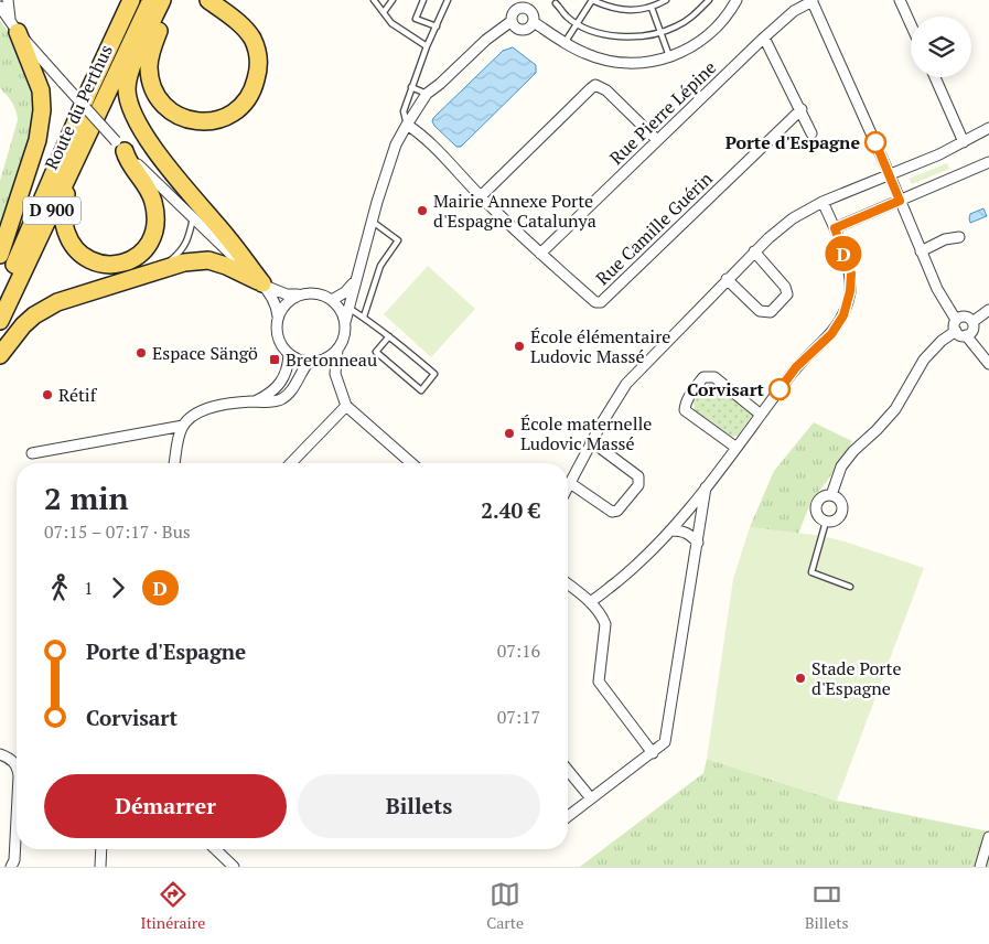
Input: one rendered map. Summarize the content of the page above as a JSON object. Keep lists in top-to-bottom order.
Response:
{
  "streets": {
    "main road": ["Route du Perthus", "D 900"],
    "street": ["Rue Pierre Lépine", "Rue Camille Guérin"]
  },
  "crossings": [
    ["Rue Pierre Lépine", "Rue Camille Guérin"]
  ],
  "places": {
    "other": [
      "Porte d'Espagne",
      "Mairie Annexe Porte d'Espagne Catalunya",
      "École élémentaire Ludovic Massé",
      "Espace Sängö",
      "Corvisart",
      "Rétif",
      "École maternelle Ludovic Massé",
      "Stade Porte d'Espagne"
    ],
    "transit": ["Bretonneau"]
  },
  "lines": ["bus line D"],
  "page": {
    "on_map": "D",
    "heading": ["2 min", "07:15 – 07:17 · Bus", "2.40 €"],
    "legs": ["1", "D"],
    "list": [
      {
        "name": "Porte d'Espagne",
        "value": "07:16"
      },
      {
        "name": "Corvisart",
        "value": "07:17"
      }
    ],
    "buttons": ["Démarrer", "Billets"],
    "tabs": ["Itinéraire", "Carte", "Billets"]
  }
}
